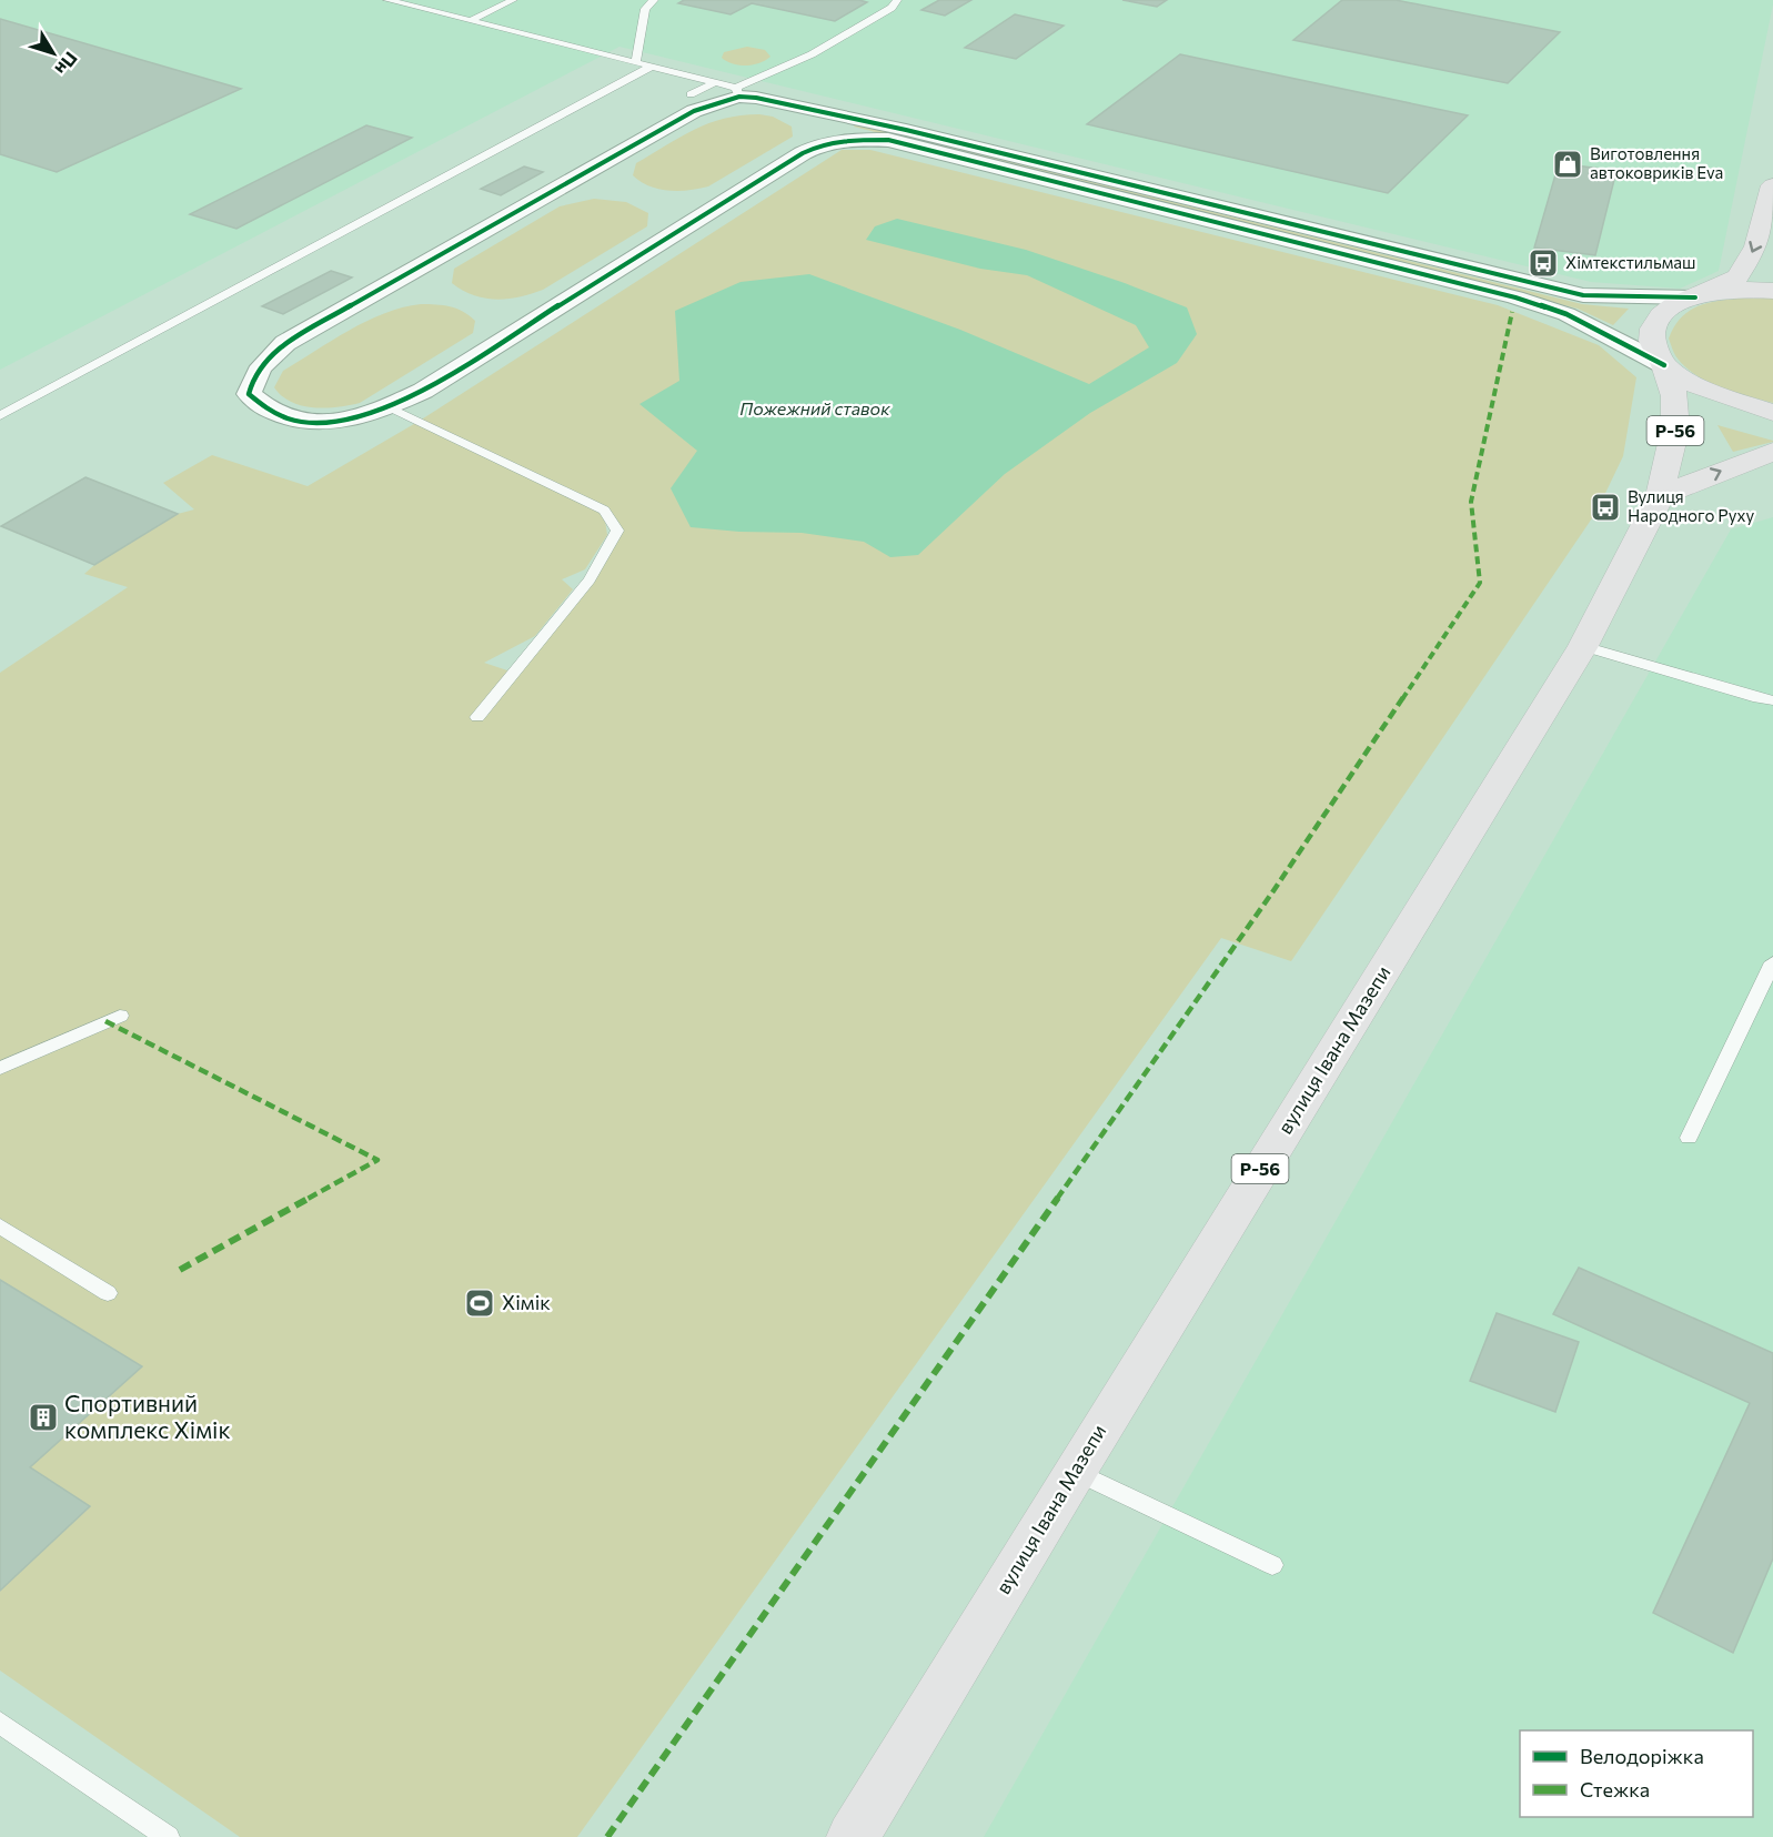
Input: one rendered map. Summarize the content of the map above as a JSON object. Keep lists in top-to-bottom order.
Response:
{
  "streets": {
    "main road": ["Р-56", "вулиця Івана Мазепи"]
  },
  "crossings": [
    ["Р-56", "вулиця Івана Мазепи"]
  ],
  "water": ["Пожежний ставок"],
  "places": {
    "shop": ["Виготовлення автоковриків Eva"],
    "bus stop": ["Хімтекстильмаш", "Вулиця Народного Руху"],
    "sports": ["Хімік"],
    "building": ["Спортивний комплекс Хімік"]
  },
  "legend": ["Велодоріжка", "Стежка"],
  "north": "bottom right"
}
